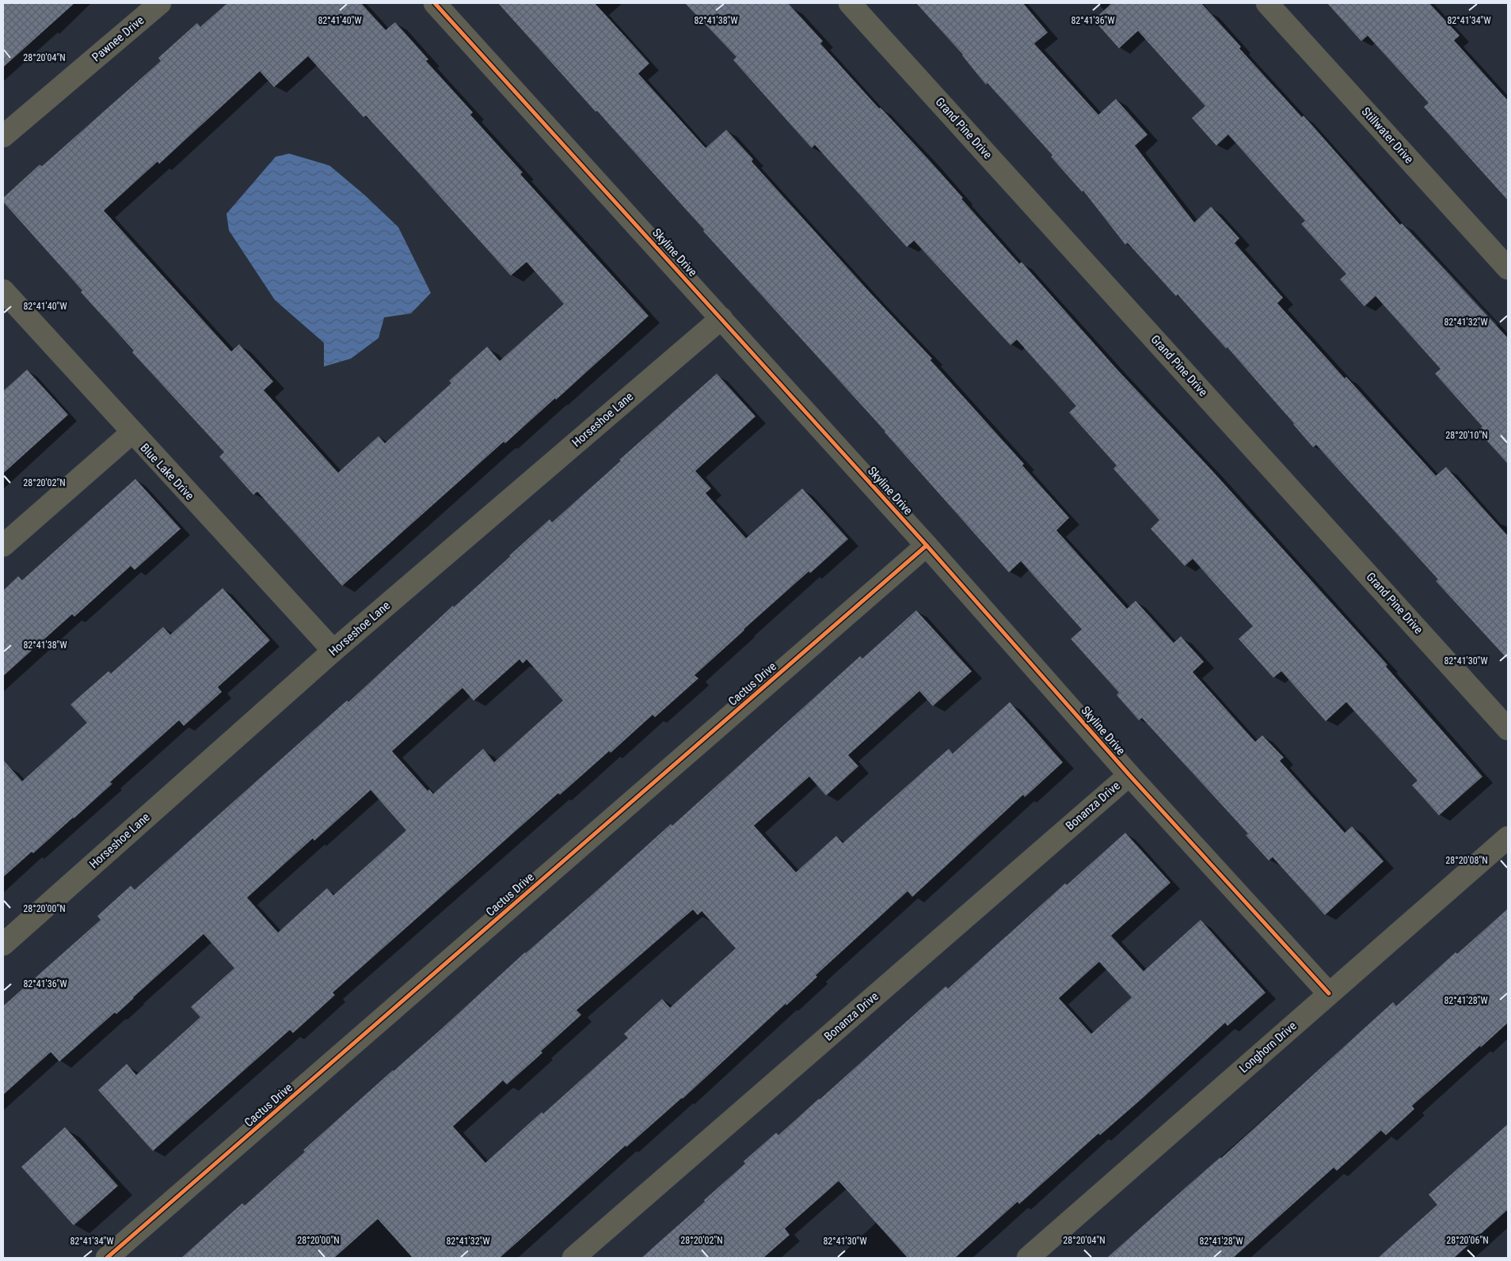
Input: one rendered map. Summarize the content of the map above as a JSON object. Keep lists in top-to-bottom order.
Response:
{
  "streets": {
    "street": [
      "Pawnee Drive",
      "Grand Pine Drive",
      "Stillwater Drive",
      "Skyline Drive",
      "Horseshoe Lane",
      "Blue Lake Drive",
      "Cactus Drive",
      "Bonanza Drive",
      "Longhorn Drive"
    ]
  },
  "crossings": [
    ["Skyline Drive", "Horseshoe Lane"],
    ["Skyline Drive", "Cactus Drive"],
    ["Skyline Drive", "Bonanza Drive"],
    ["Skyline Drive", "Longhorn Drive"],
    ["Horseshoe Lane", "Blue Lake Drive"]
  ],
  "coordinates": [
    "82°41'38\"W",
    "82°41'40\"W",
    "82°41'36\"W",
    "82°41'34\"W",
    "28°20'04\"N",
    "82°41'32\"W",
    "28°20'10\"N",
    "28°20'02\"N",
    "82°41'30\"W",
    "28°20'08\"N",
    "28°20'00\"N",
    "82°41'28\"W",
    "28°20'06\"N"
  ]
}
